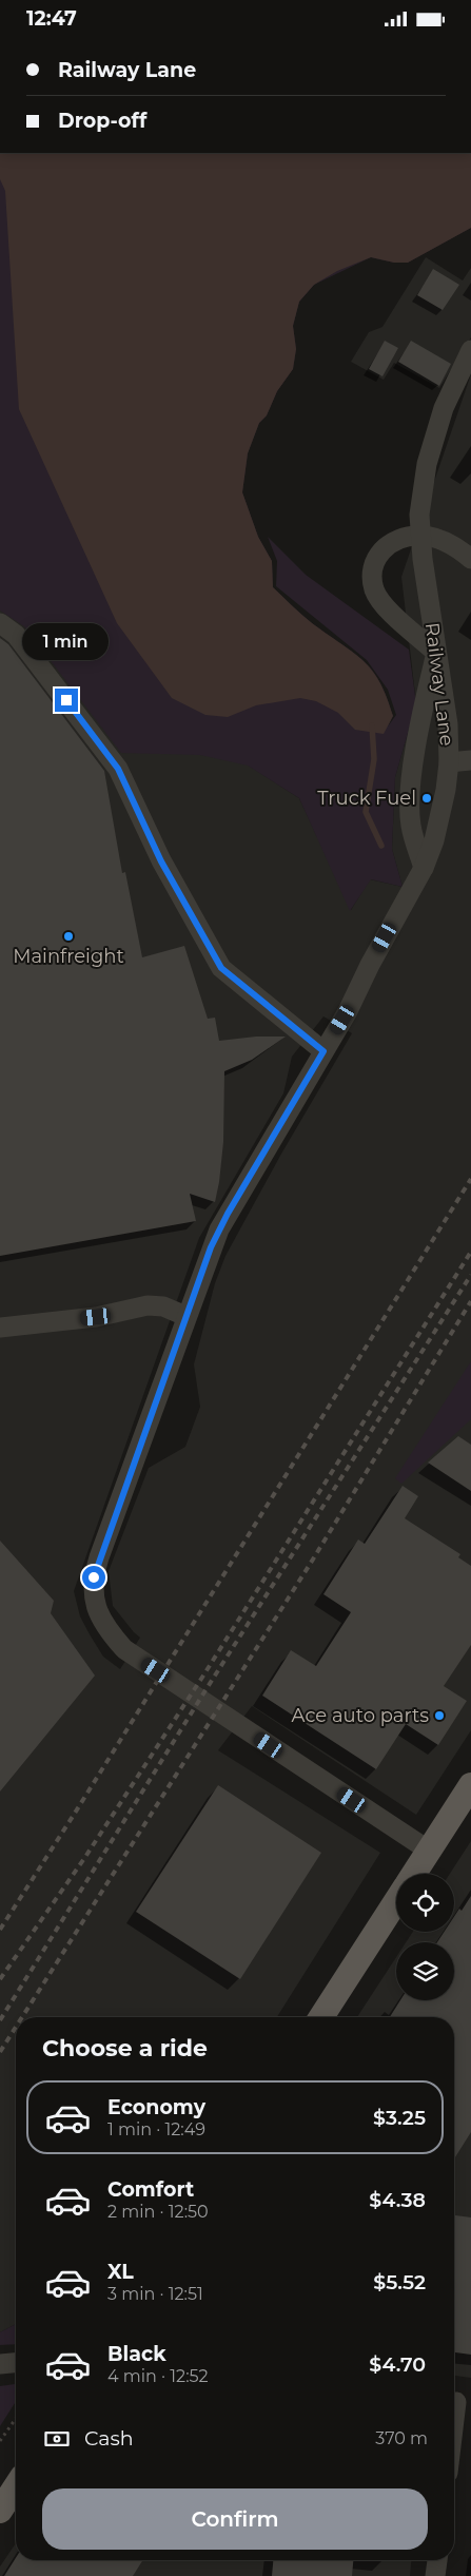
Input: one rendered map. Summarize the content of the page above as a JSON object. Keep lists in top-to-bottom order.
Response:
{
  "streets": {
    "street": ["Railway Lane"]
  },
  "places": ["Truck Fuel", "Mainfreight", "Ace auto parts"],
  "page": {
    "status": "12:47",
    "banner": ["Railway Lane", "Drop-off"],
    "bubble": "1 min",
    "heading": "Choose a ride",
    "list": [
      {
        "name": "Economy",
        "note": "1 min · 12:49",
        "value": "$3.25"
      },
      {
        "name": "Comfort",
        "note": "2 min · 12:50",
        "value": "$4.38"
      },
      {
        "name": "XL",
        "note": "3 min · 12:51",
        "value": "$5.52"
      },
      {
        "name": "Black",
        "note": "4 min · 12:52",
        "value": "$4.70"
      }
    ],
    "pay": ["Cash", "370 m"],
    "buttons": "Confirm"
  }
}
